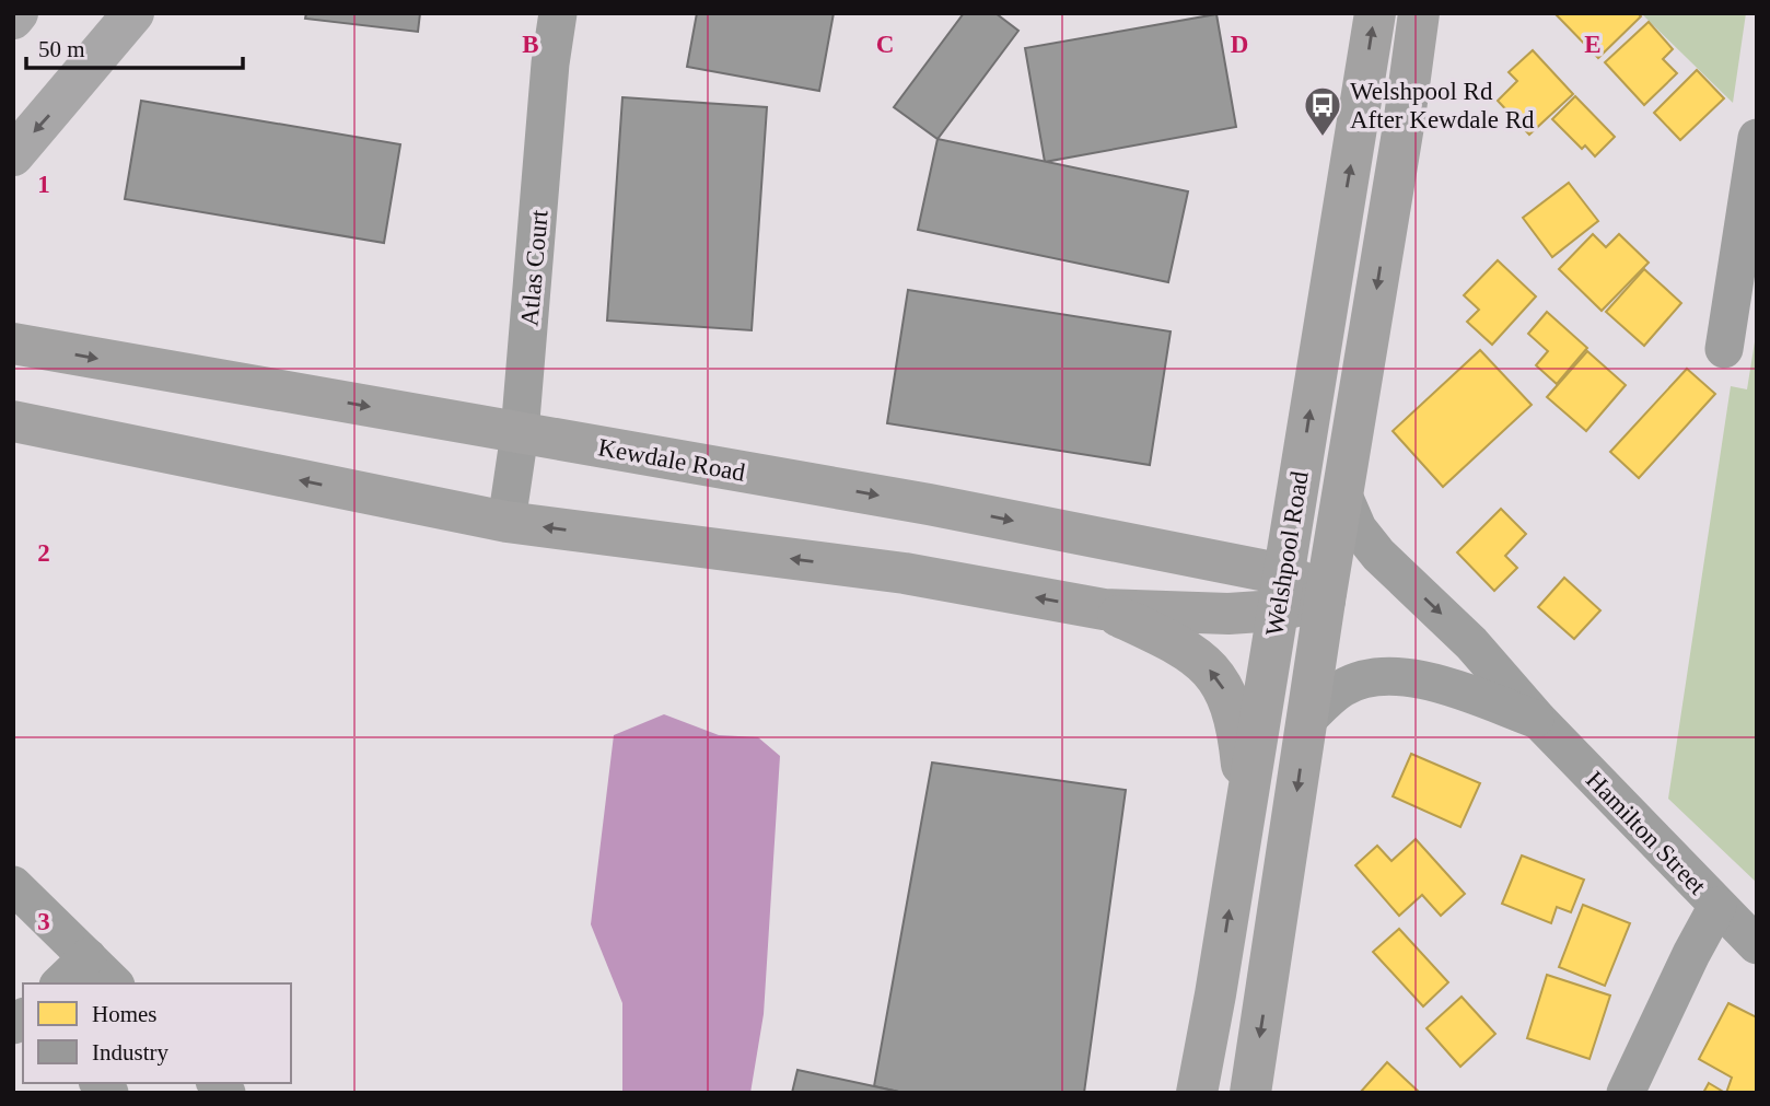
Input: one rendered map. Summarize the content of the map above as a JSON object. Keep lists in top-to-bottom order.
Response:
{
  "streets": {
    "main road": ["Kewdale Road", "Welshpool Road"],
    "street": ["Atlas Court", "Hamilton Street"]
  },
  "crossings": [
    ["Atlas Court", "Kewdale Road"],
    ["Kewdale Road", "Welshpool Road"],
    ["Welshpool Road", "Hamilton Street"]
  ],
  "places": {
    "bus stop": ["Welshpool Rd After Kewdale Rd"]
  },
  "legend": ["Homes", "Industry"],
  "scale_bar": "50 m",
  "grid": {
    "columns": [
      "B",
      "C",
      "D",
      "E"
    ],
    "rows": ["1", "2", "3"]
  }
}
